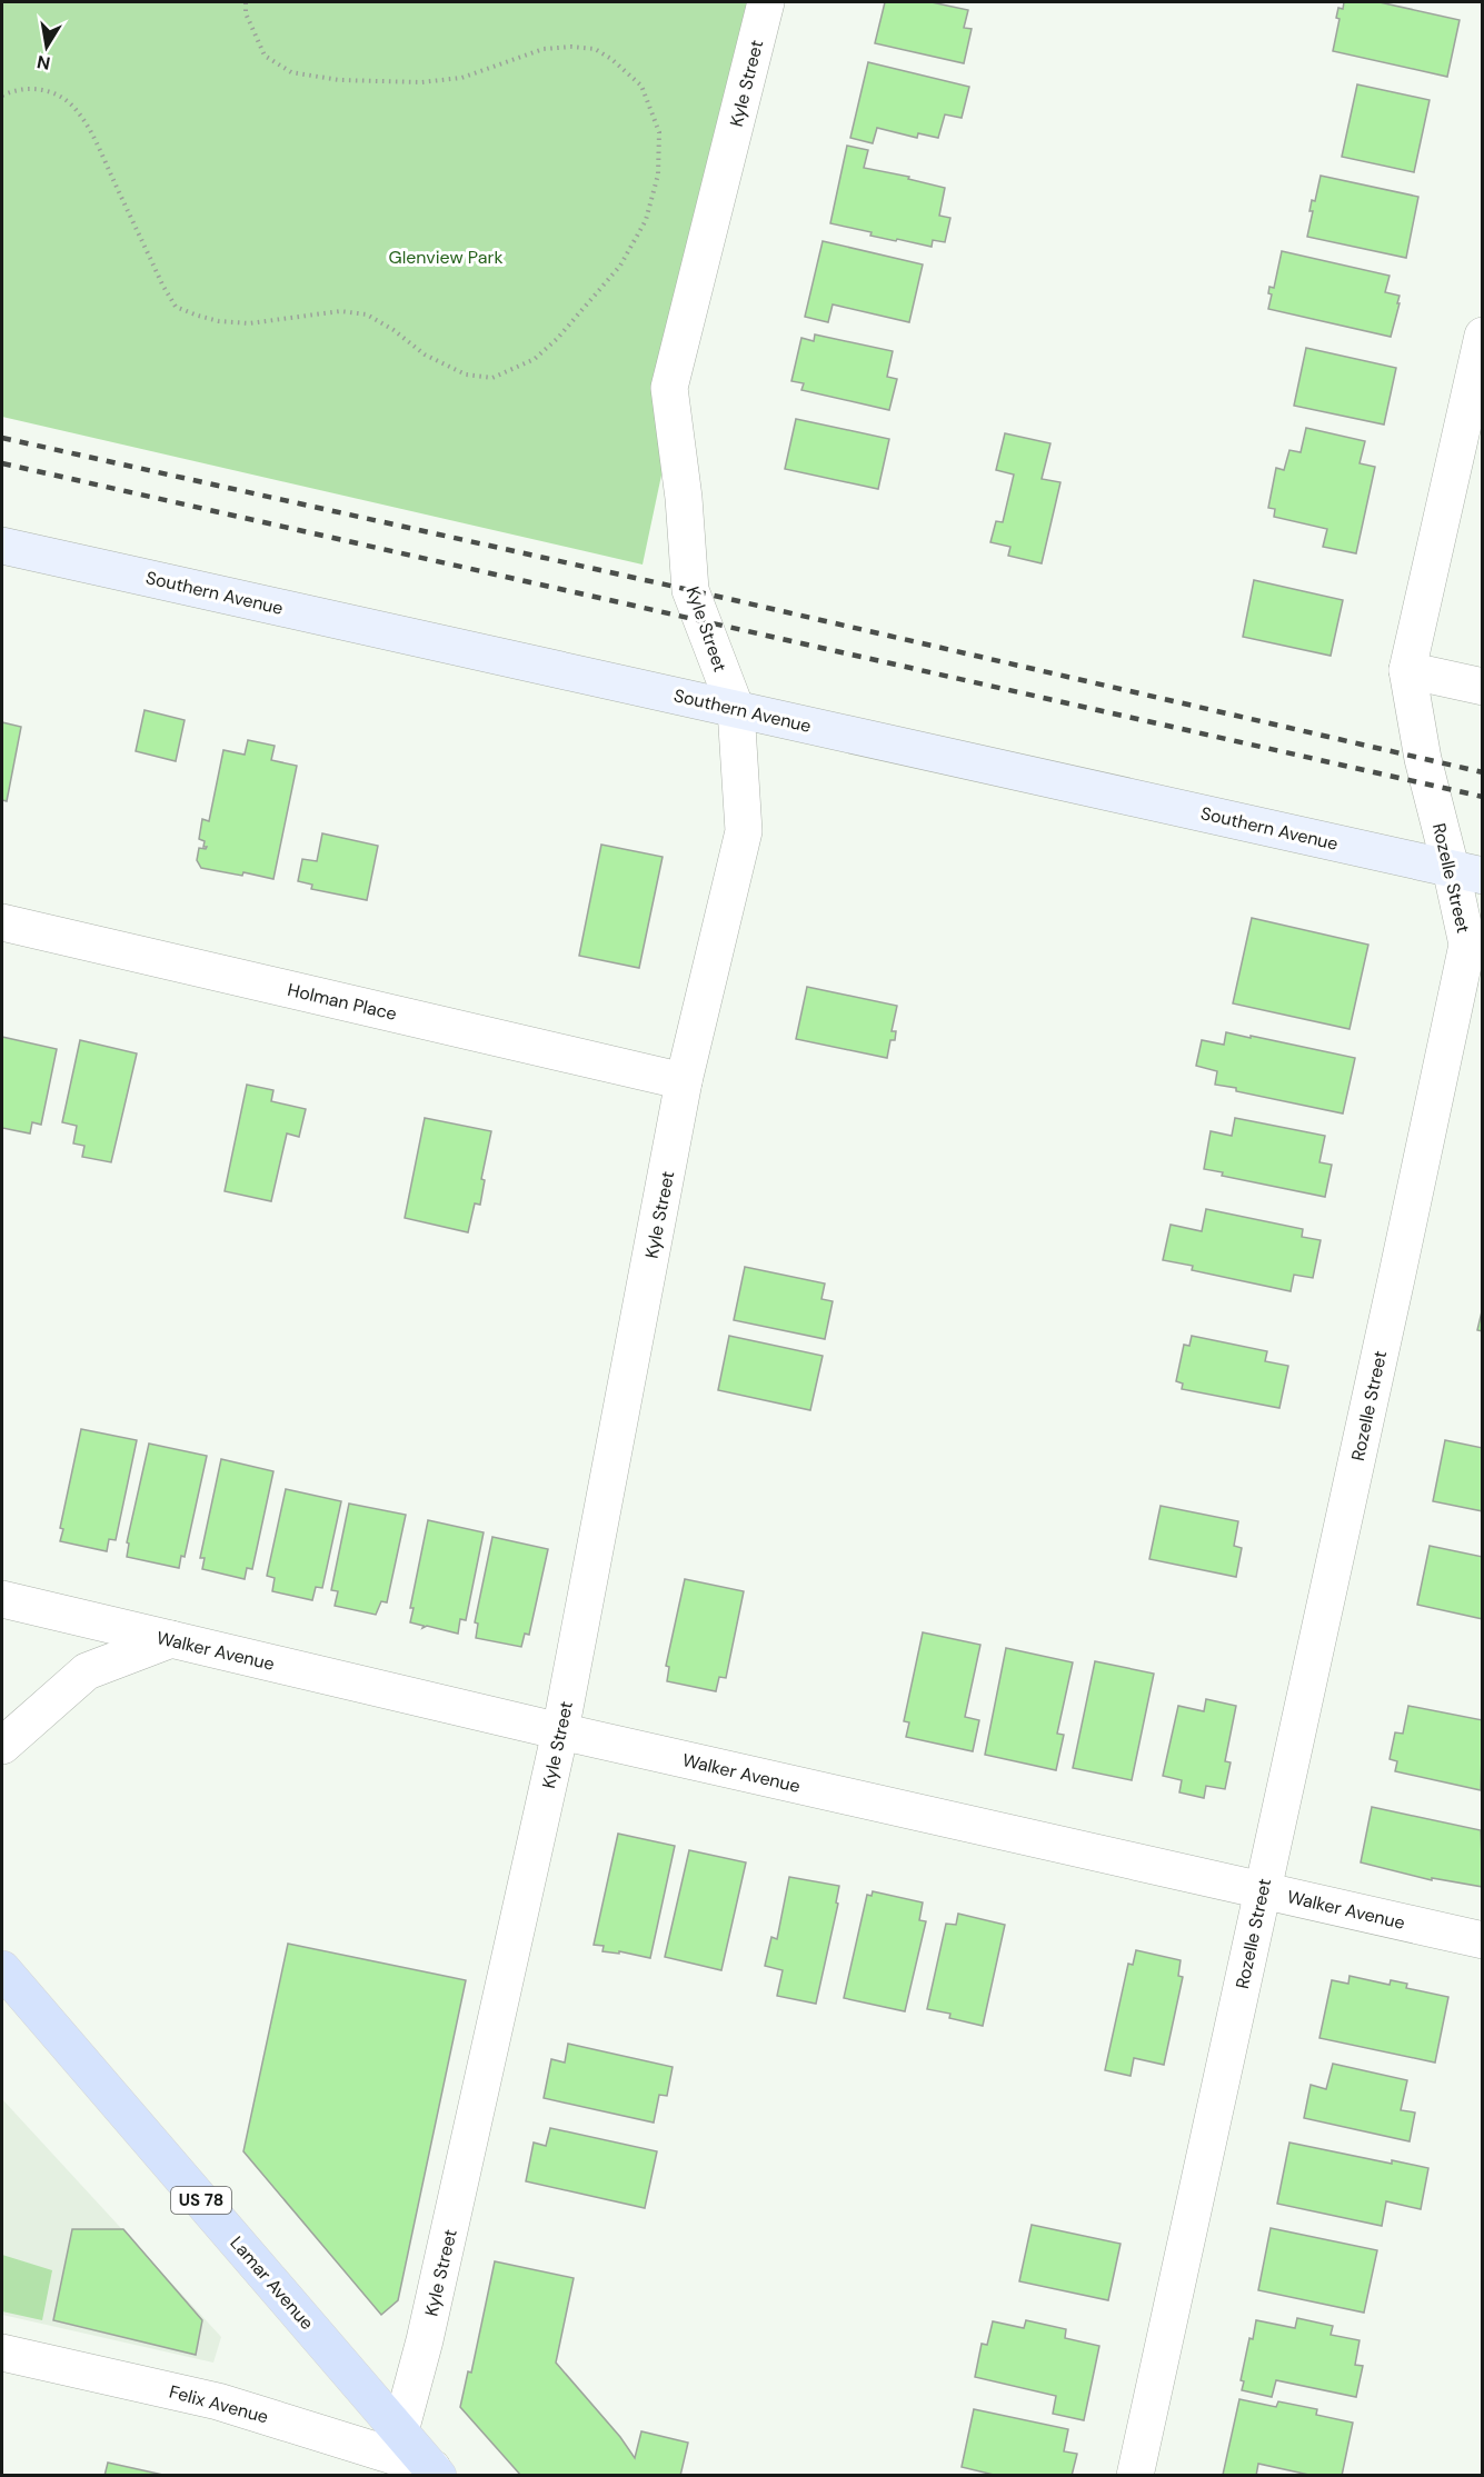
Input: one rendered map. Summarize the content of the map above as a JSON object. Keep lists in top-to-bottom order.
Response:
{
  "streets": {
    "main road": ["Southern Avenue", "US 78", "Lamar Avenue"],
    "street": [
      "Kyle Street",
      "Rozelle Street",
      "Holman Place",
      "Walker Avenue",
      "Felix Avenue"
    ]
  },
  "crossings": [
    ["Kyle Street", "Southern Avenue"],
    ["Kyle Street", "Holman Place"],
    ["Kyle Street", "Walker Avenue"],
    ["Kyle Street", "Lamar Avenue"],
    ["Southern Avenue", "Rozelle Street"],
    ["Rozelle Street", "Walker Avenue"],
    ["Lamar Avenue", "Felix Avenue"]
  ],
  "parks": ["Glenview Park"],
  "north": "bottom"
}
